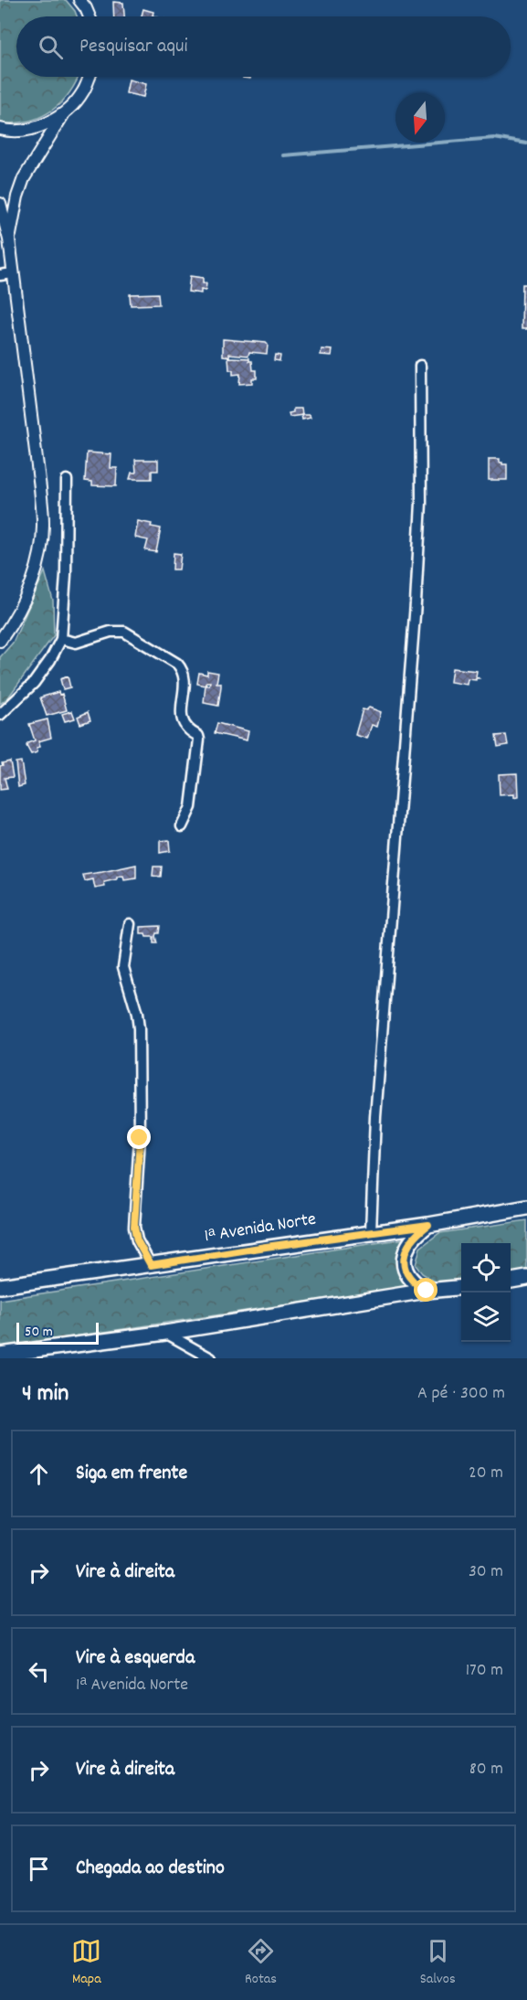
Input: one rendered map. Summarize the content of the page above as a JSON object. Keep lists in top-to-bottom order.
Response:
{
  "streets": {
    "main road": ["1ᵃ Avenida Norte"]
  },
  "scale_bar": "50 m",
  "north": "bottom",
  "page": {
    "search": "Pesquisar aqui",
    "scale": "50 m",
    "heading": ["4 min", "A pé · 300 m"],
    "list": [
      ["Siga em frente", "20 m"],
      ["Vire à direita", "30 m"],
      ["Vire à esquerda", "1ᵃ Avenida Norte", "170 m"],
      ["Vire à direita", "80 m"],
      "Chegada ao destino"
    ],
    "nav": ["Mapa", "Rotas", "Salvos"]
  }
}
